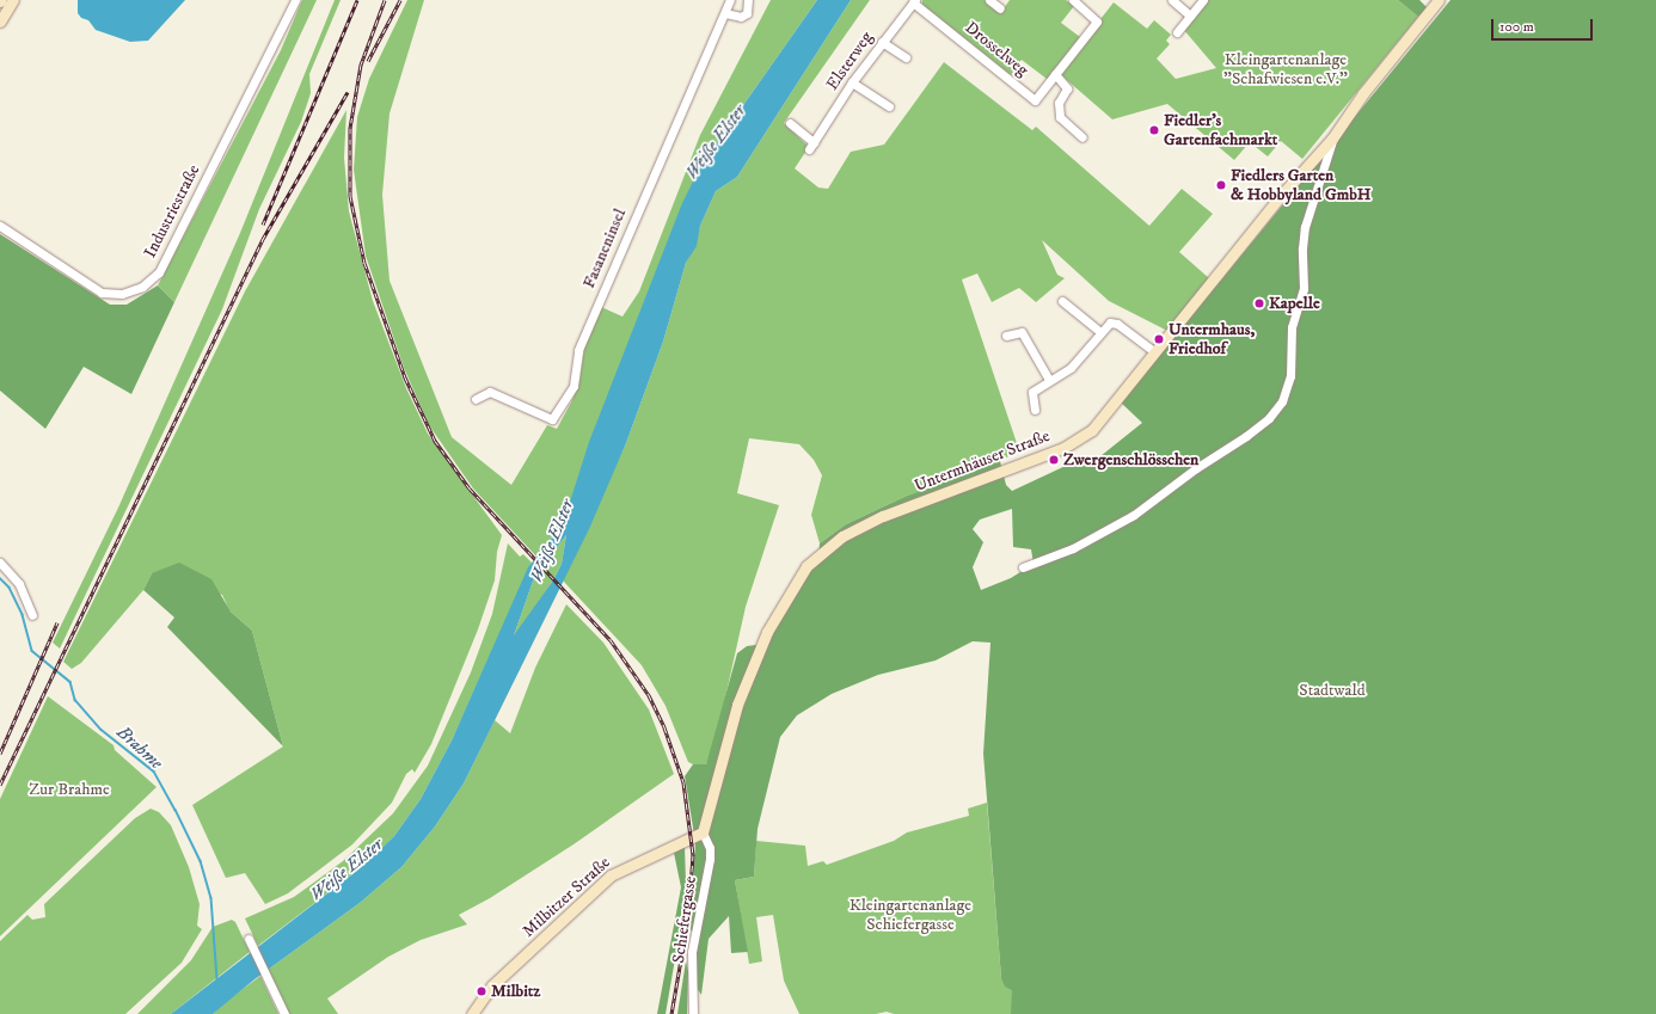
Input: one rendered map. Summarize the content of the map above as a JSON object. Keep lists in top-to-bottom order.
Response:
{
  "streets": {
    "main road": ["Untermhäuser Straße", "Milbitzer Straße"],
    "street": [
      "Drosselweg",
      "Elsterweg",
      "Industriestraße",
      "Fasaneninsel",
      "Schiefergasse"
    ]
  },
  "crossings": [
    ["Drosselweg", "Elsterweg"],
    ["Untermhäuser Straße", "Milbitzer Straße"],
    ["Untermhäuser Straße", "Schiefergasse"],
    ["Milbitzer Straße", "Schiefergasse"]
  ],
  "water": ["Weiße Elster", "Brahme"],
  "parks": [
    "Kleingartenanlage \"Schafwiesen e.V.\"",
    "Stadtwald",
    "Zur Brahme",
    "Kleingartenanlage Schiefergasse"
  ],
  "places": [
    "Fiedler's Gartenfachmarkt",
    "Fiedlers Garten & Hobbyland GmbH",
    "Kapelle",
    "Untermhaus, Friedhof",
    "Zwergenschlösschen",
    "Milbitz"
  ],
  "scale_bar": "100 m"
}
